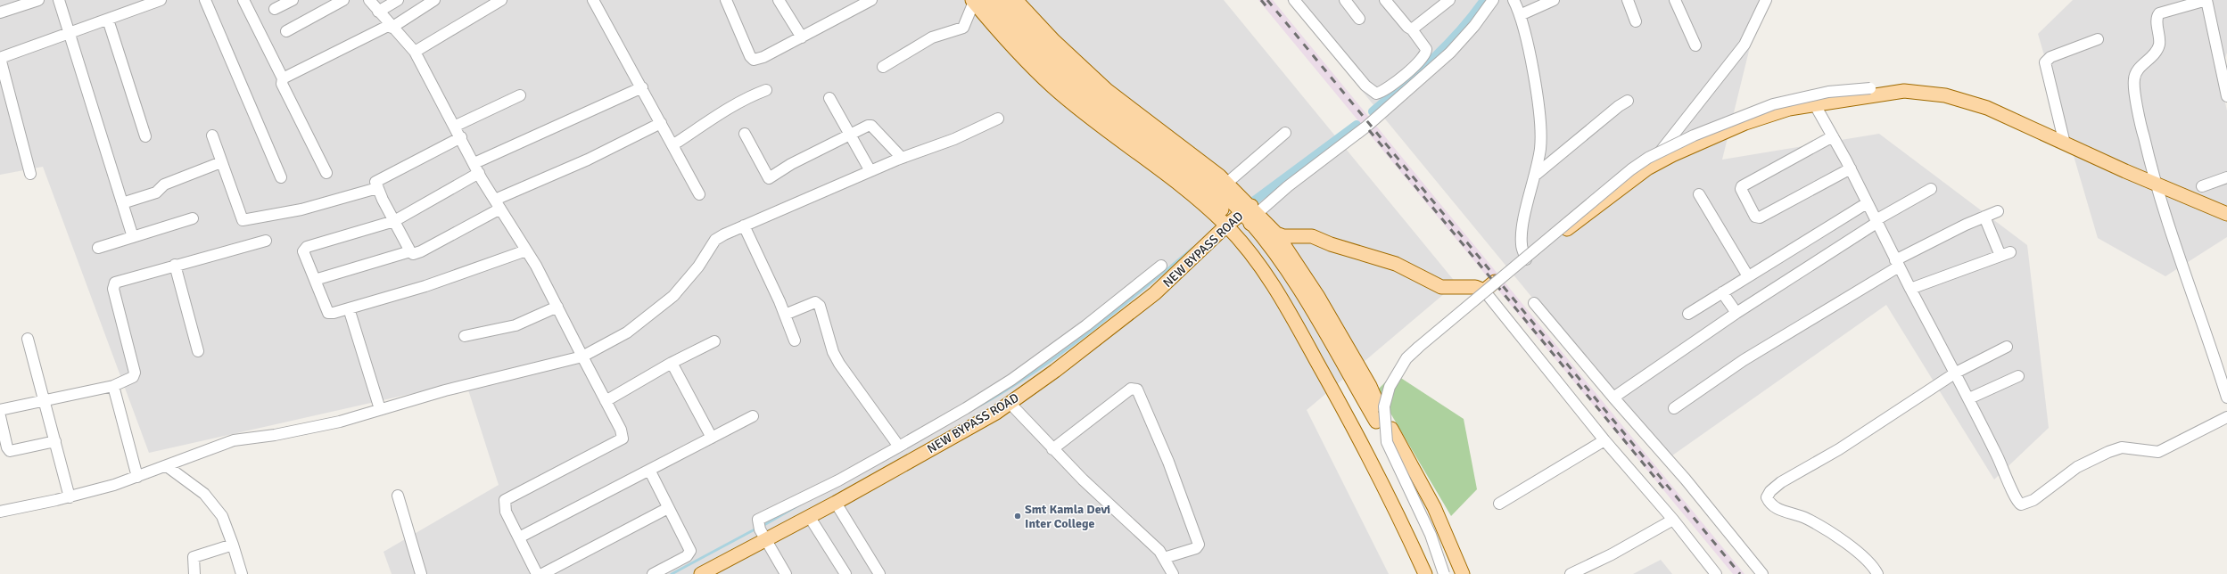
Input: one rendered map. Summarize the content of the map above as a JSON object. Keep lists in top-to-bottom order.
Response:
{
  "streets": {
    "main road": ["NEW BYPASS ROAD"]
  },
  "places": ["Smt Kamla Devi Inter College"]
}
